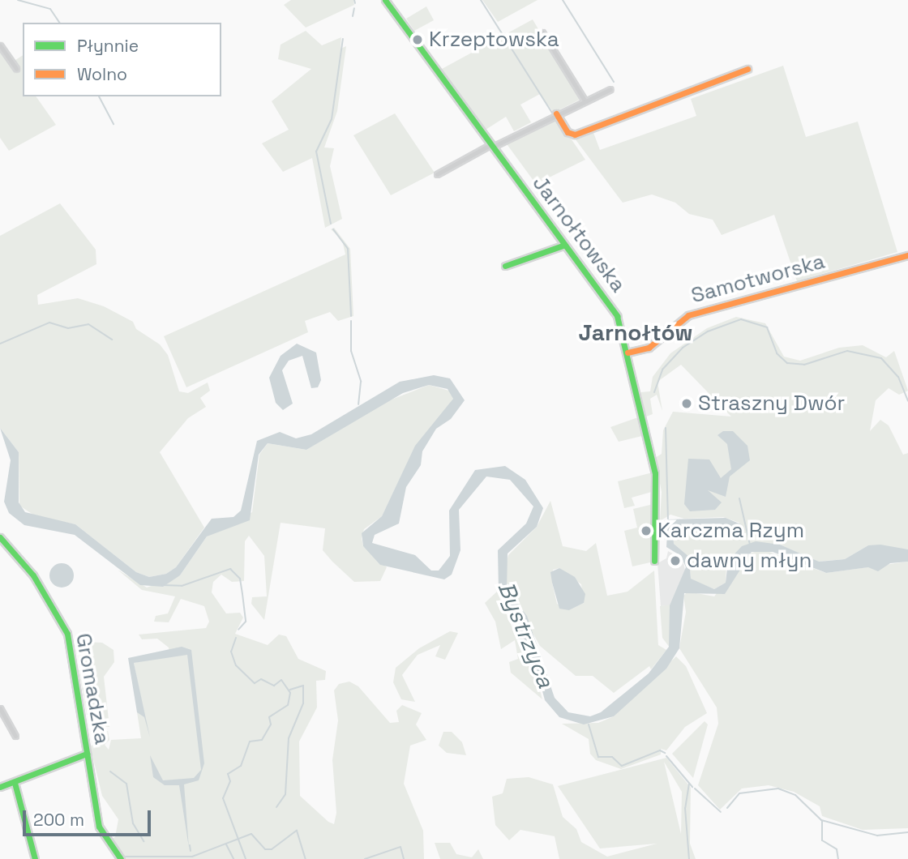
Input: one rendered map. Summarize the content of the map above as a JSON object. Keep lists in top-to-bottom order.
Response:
{
  "streets": {
    "street": ["Jarnołtowska", "Samotworska", "Gromadzka"]
  },
  "crossings": [
    ["Jarnołtowska", "Samotworska"]
  ],
  "districts": ["Jarnołtów"],
  "water": ["Bystrzyca"],
  "places": [
    "Krzeptowska",
    "Straszny Dwór",
    "Karczma Rzym",
    "dawny młyn"
  ],
  "legend": ["Płynnie", "Wolno"],
  "scale_bar": "200 m"
}
